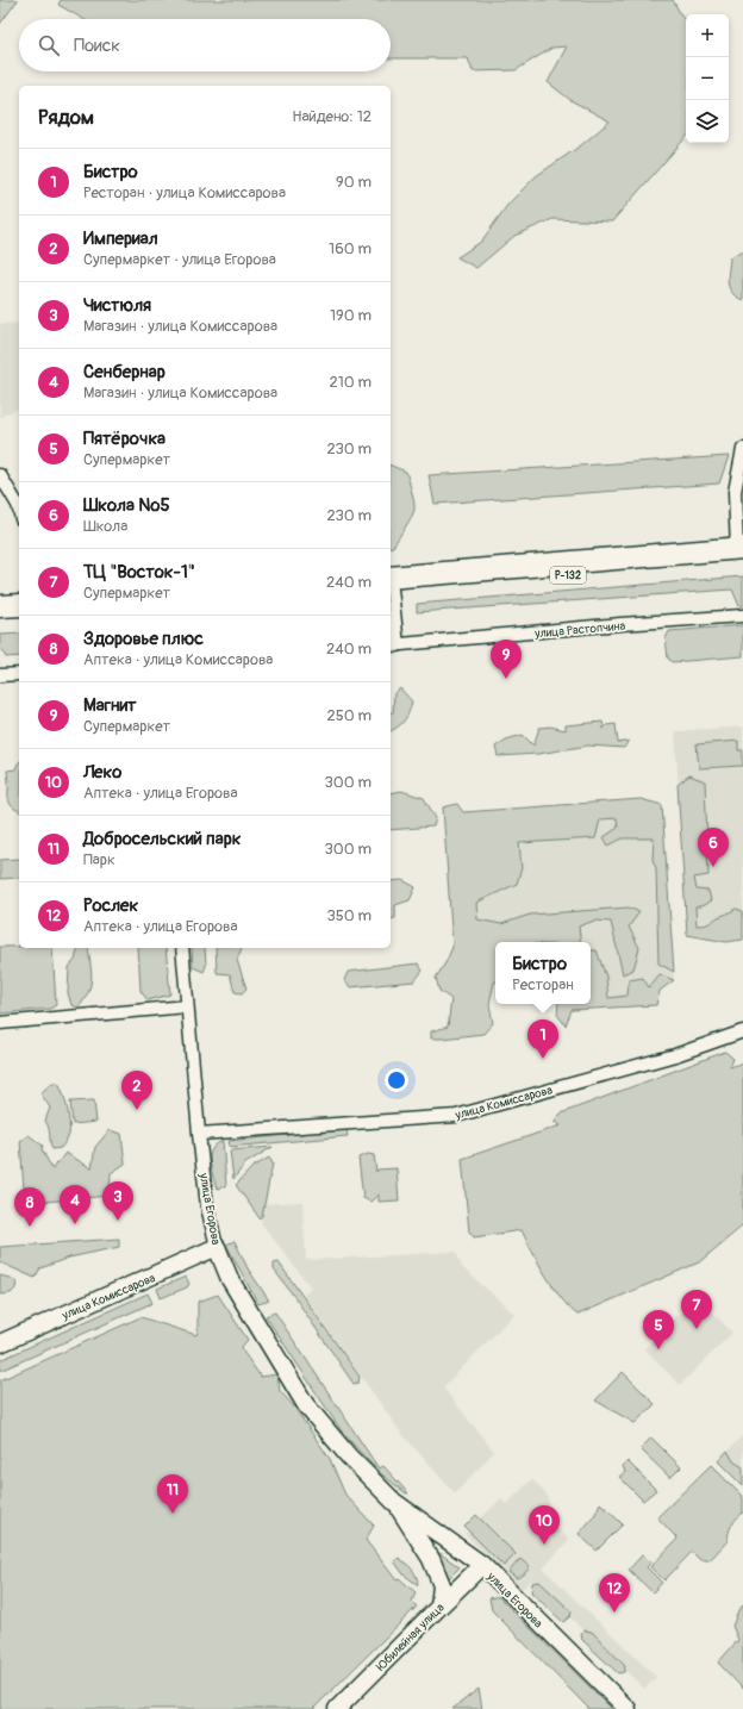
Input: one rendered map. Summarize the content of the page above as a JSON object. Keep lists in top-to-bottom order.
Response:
{
  "streets": {
    "highway": ["Р-132"],
    "main road": ["улица Комиссарова", "улица Егорова", "Юбилейная улица"],
    "street": ["улица Растопчина"]
  },
  "crossings": [
    ["улица Комиссарова", "улица Егорова"],
    ["улица Егорова", "Юбилейная улица"]
  ],
  "page": {
    "map_buttons": ["+", "−"],
    "search": "Поиск",
    "heading": ["Рядом", "Найдено: 12"],
    "list": [
      {
        "mark": "1",
        "name": "Бистро",
        "note": "Ресторан · улица Комиссарова",
        "value": "90 m"
      },
      {
        "mark": "2",
        "name": "Империал",
        "note": "Супермаркет · улица Егорова",
        "value": "160 m"
      },
      {
        "mark": "3",
        "name": "Чистюля",
        "note": "Магазин · улица Комиссарова",
        "value": "190 m"
      },
      {
        "mark": "4",
        "name": "Сенбернар",
        "note": "Магазин · улица Комиссарова",
        "value": "210 m"
      },
      {
        "mark": "5",
        "name": "Пятёрочка",
        "note": "Супермаркет",
        "value": "230 m"
      },
      {
        "mark": "6",
        "name": "Школа №5",
        "note": "Школа",
        "value": "230 m"
      },
      {
        "mark": "7",
        "name": "ТЦ \"Восток-1\"",
        "note": "Супермаркет",
        "value": "240 m"
      },
      {
        "mark": "8",
        "name": "Здоровье плюс",
        "note": "Аптека · улица Комиссарова",
        "value": "240 m"
      },
      {
        "mark": "9",
        "name": "Магнит",
        "note": "Супермаркет",
        "value": "250 m"
      },
      {
        "mark": "10",
        "name": "Леко",
        "note": "Аптека · улица Егорова",
        "value": "300 m"
      },
      {
        "mark": "11",
        "name": "Добросельский парк",
        "note": "Парк",
        "value": "300 m"
      },
      {
        "mark": "12",
        "name": "Рослек",
        "note": "Аптека · улица Егорова",
        "value": "350 m"
      }
    ],
    "pins": [
      "9",
      "6",
      "1",
      "2",
      "3",
      "4",
      "8",
      "7",
      "5",
      "11",
      "10",
      "12"
    ],
    "popup": ["Бистро", "Ресторан"]
  }
}
